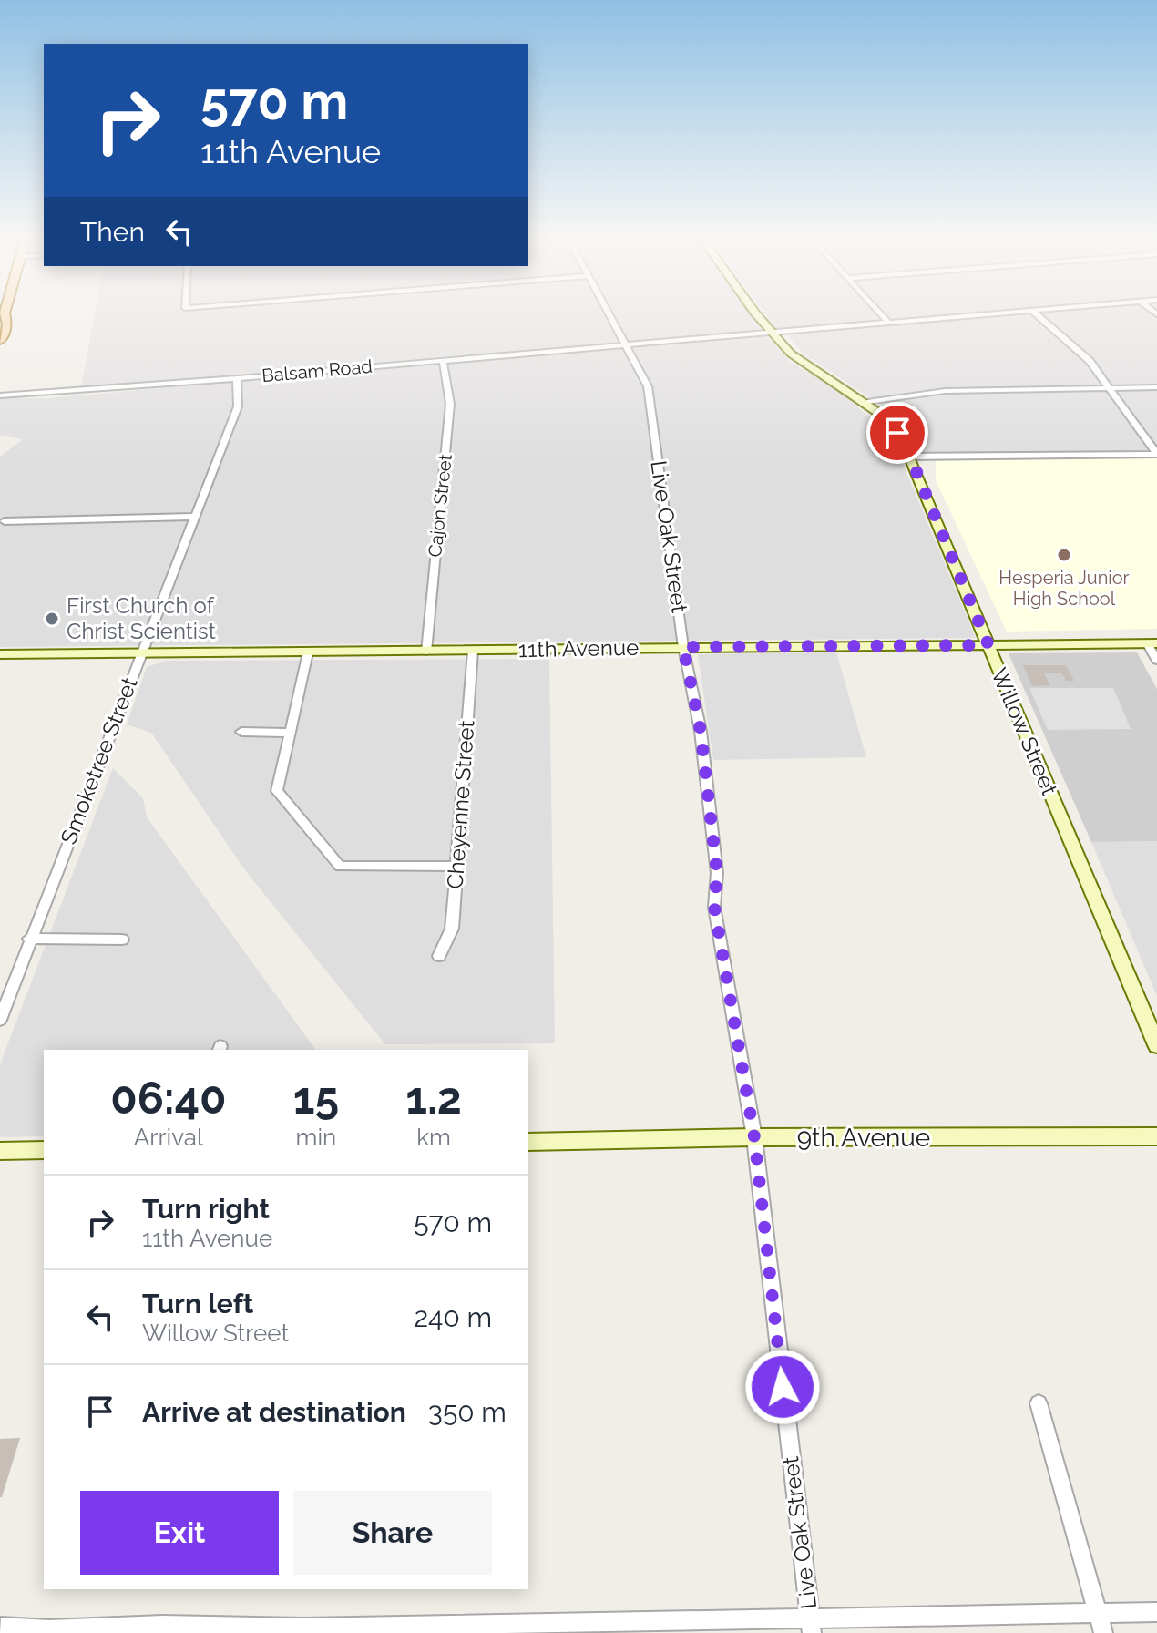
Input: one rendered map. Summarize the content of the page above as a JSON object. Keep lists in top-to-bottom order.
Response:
{
  "streets": {
    "street": [
      "Balsam Road",
      "Cajon Street",
      "Live Oak Street",
      "11th Avenue",
      "Willow Street",
      "Smoketree Street",
      "Cheyenne Street",
      "9th Avenue"
    ]
  },
  "crossings": [
    ["Balsam Road", "Cajon Street"],
    ["Balsam Road", "Live Oak Street"],
    ["Balsam Road", "Willow Street"],
    ["Balsam Road", "Smoketree Street"],
    ["Cajon Street", "11th Avenue"],
    ["Live Oak Street", "11th Avenue"],
    ["Live Oak Street", "9th Avenue"],
    ["11th Avenue", "Willow Street"],
    ["11th Avenue", "Smoketree Street"],
    ["11th Avenue", "Cheyenne Street"]
  ],
  "places": ["Hesperia Junior High School", "First Church of Christ Scientist"],
  "page": {
    "turn": ["570 m", "11th Avenue"],
    "then": "Then",
    "eta": [
      "06:40",
      "Arrival",
      "15",
      "min",
      "1.2",
      "km"
    ],
    "list": [
      {
        "name": "Turn right",
        "note": "11th Avenue",
        "value": "570 m"
      },
      {
        "name": "Turn left",
        "note": "Willow Street",
        "value": "240 m"
      },
      {
        "name": "Arrive at destination",
        "value": "350 m"
      }
    ],
    "buttons": ["Exit", "Share"]
  }
}
